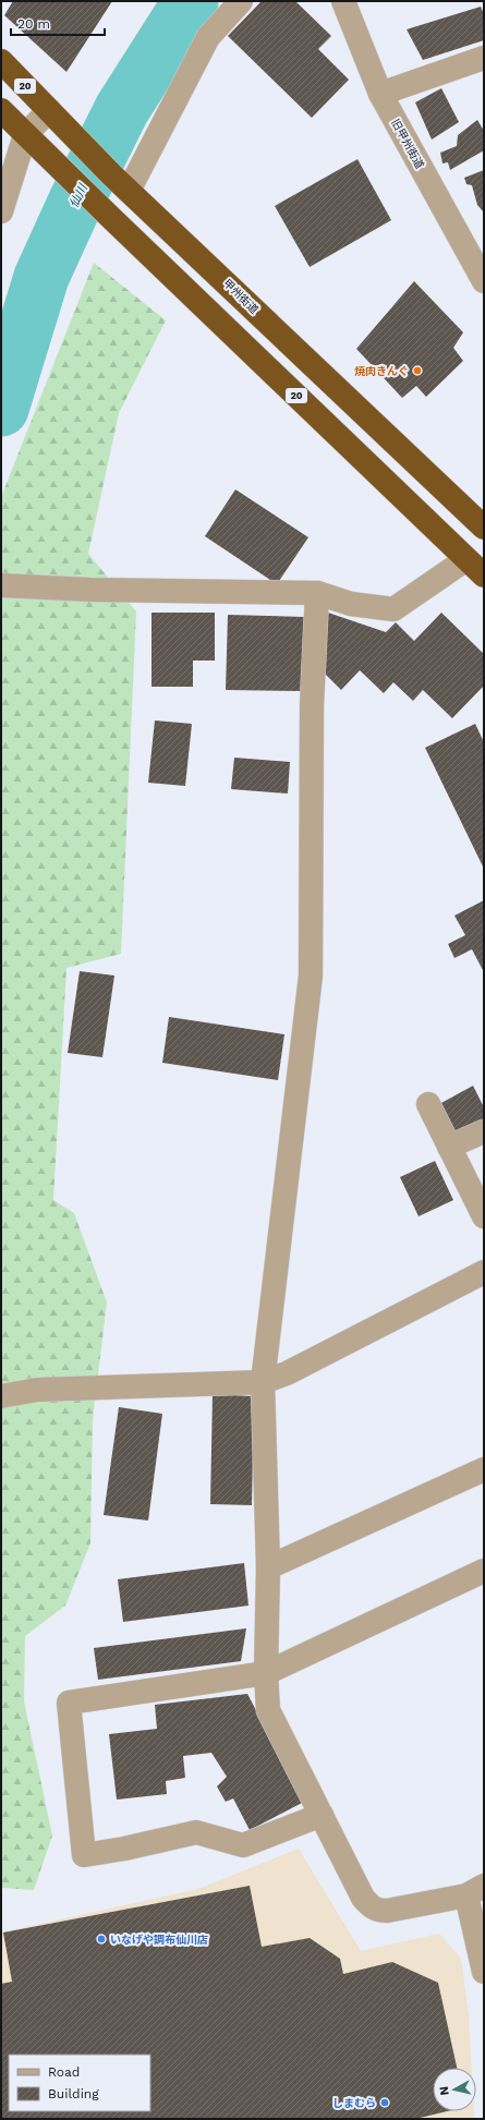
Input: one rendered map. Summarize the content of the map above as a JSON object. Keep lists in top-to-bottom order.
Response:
{
  "streets": {
    "highway": ["20", "甲州街道"],
    "street": ["旧甲州街道"]
  },
  "water": ["仙川"],
  "places": ["焼肉きんぐ", "いなげや調布仙川店", "しまむら"],
  "legend": ["Road", "Building"],
  "scale_bar": "20 m",
  "north": "left"
}
